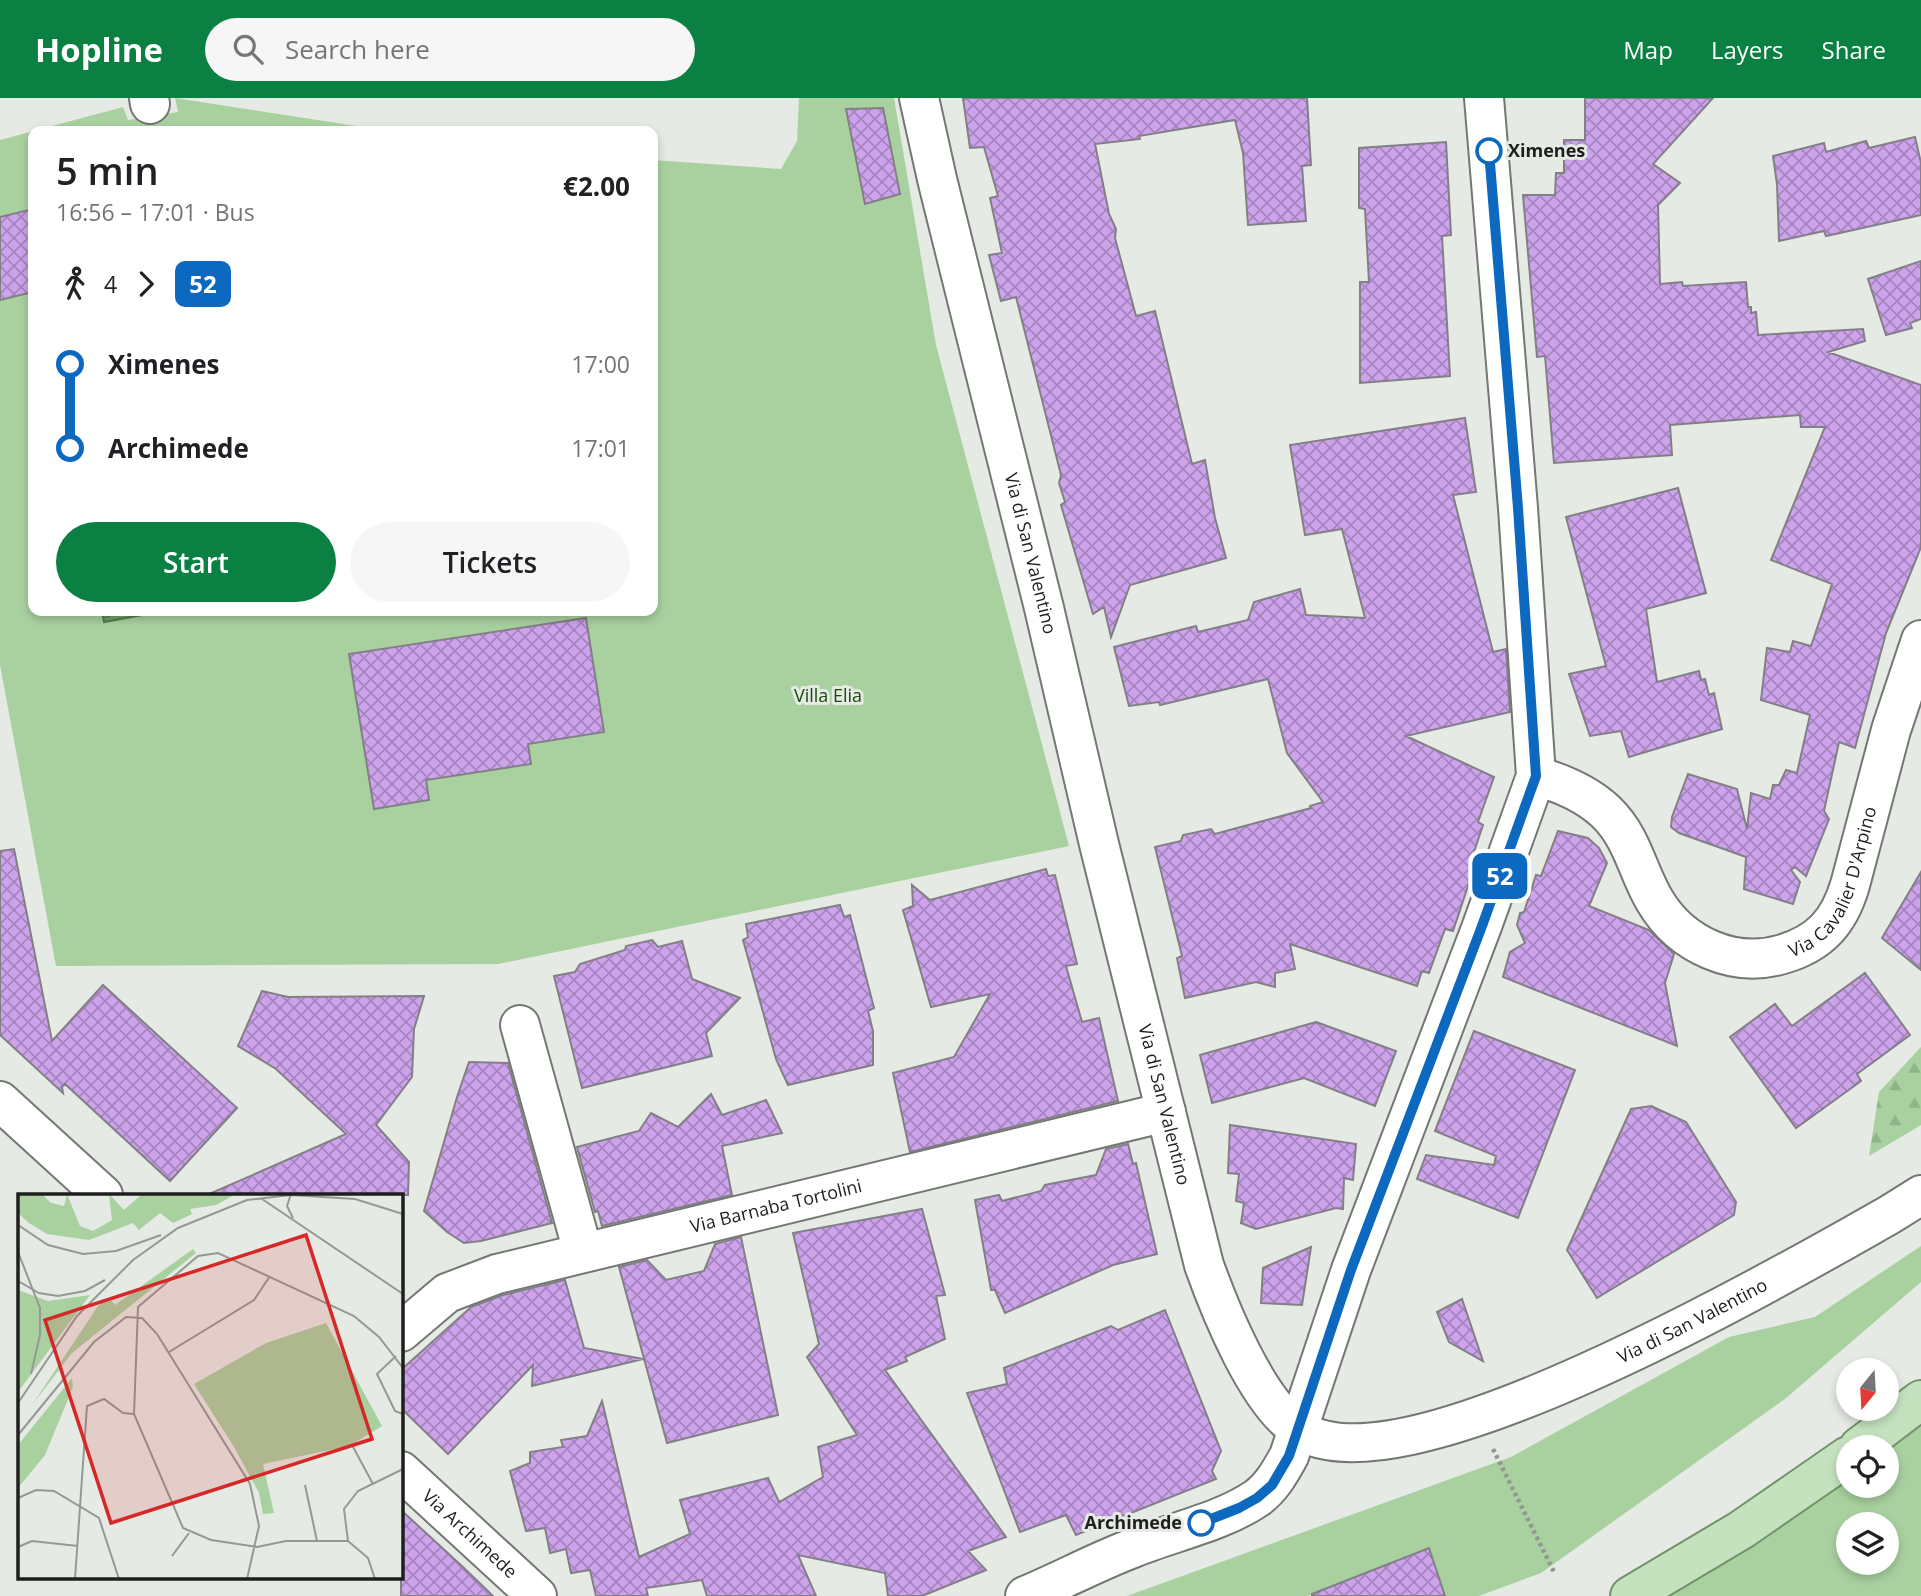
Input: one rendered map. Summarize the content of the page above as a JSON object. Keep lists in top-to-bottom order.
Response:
{
  "streets": {
    "street": [
      "Via di San Valentino",
      "Via Cavalier D'Arpino",
      "Via Barnaba Tortolini",
      "Via Archimede"
    ]
  },
  "crossings": [
    ["Via di San Valentino", "Via Barnaba Tortolini"]
  ],
  "parks": ["Villa Elia"],
  "places": ["Ximenes", "Archimede"],
  "lines": ["bus line 52"],
  "north": "bottom",
  "page": {
    "header": "Hopline",
    "search": "Search here",
    "nav": ["Map", "Layers", "Share"],
    "on_map": "52",
    "heading": ["5 min", "16:56 – 17:01 · Bus", "€2.00"],
    "legs": ["4", "52"],
    "list": [
      {
        "name": "Ximenes",
        "value": "17:00"
      },
      {
        "name": "Archimede",
        "value": "17:01"
      }
    ],
    "buttons": ["Start", "Tickets"]
  }
}
